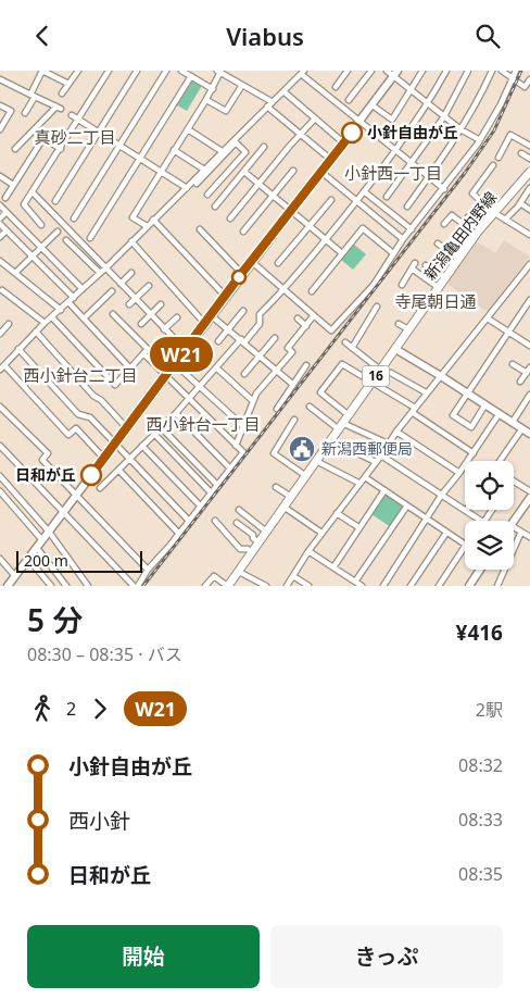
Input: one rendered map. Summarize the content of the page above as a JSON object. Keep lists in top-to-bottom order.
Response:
{
  "streets": {
    "main road": ["新潟亀田内野線", "16"]
  },
  "districts": [
    "真砂二丁目",
    "小針西一丁目",
    "寺尾朝日通",
    "西小針台二丁目",
    "西小針台一丁目"
  ],
  "places": {
    "other": ["小針自由が丘", "日和が丘"],
    "public building": ["新潟西郵便局"]
  },
  "lines": ["bus line W21"],
  "scale_bar": "200 m",
  "page": {
    "header": "Viabus",
    "on_map": "W21",
    "scale": "200 m",
    "heading": ["5 分", "08:30 – 08:35 · バス", "¥416"],
    "legs": ["2", "W21", "2駅"],
    "list": [
      {
        "name": "小針自由が丘",
        "value": "08:32"
      },
      {
        "name": "西小針",
        "value": "08:33"
      },
      {
        "name": "日和が丘",
        "value": "08:35"
      }
    ],
    "buttons": ["開始", "きっぷ"]
  }
}
